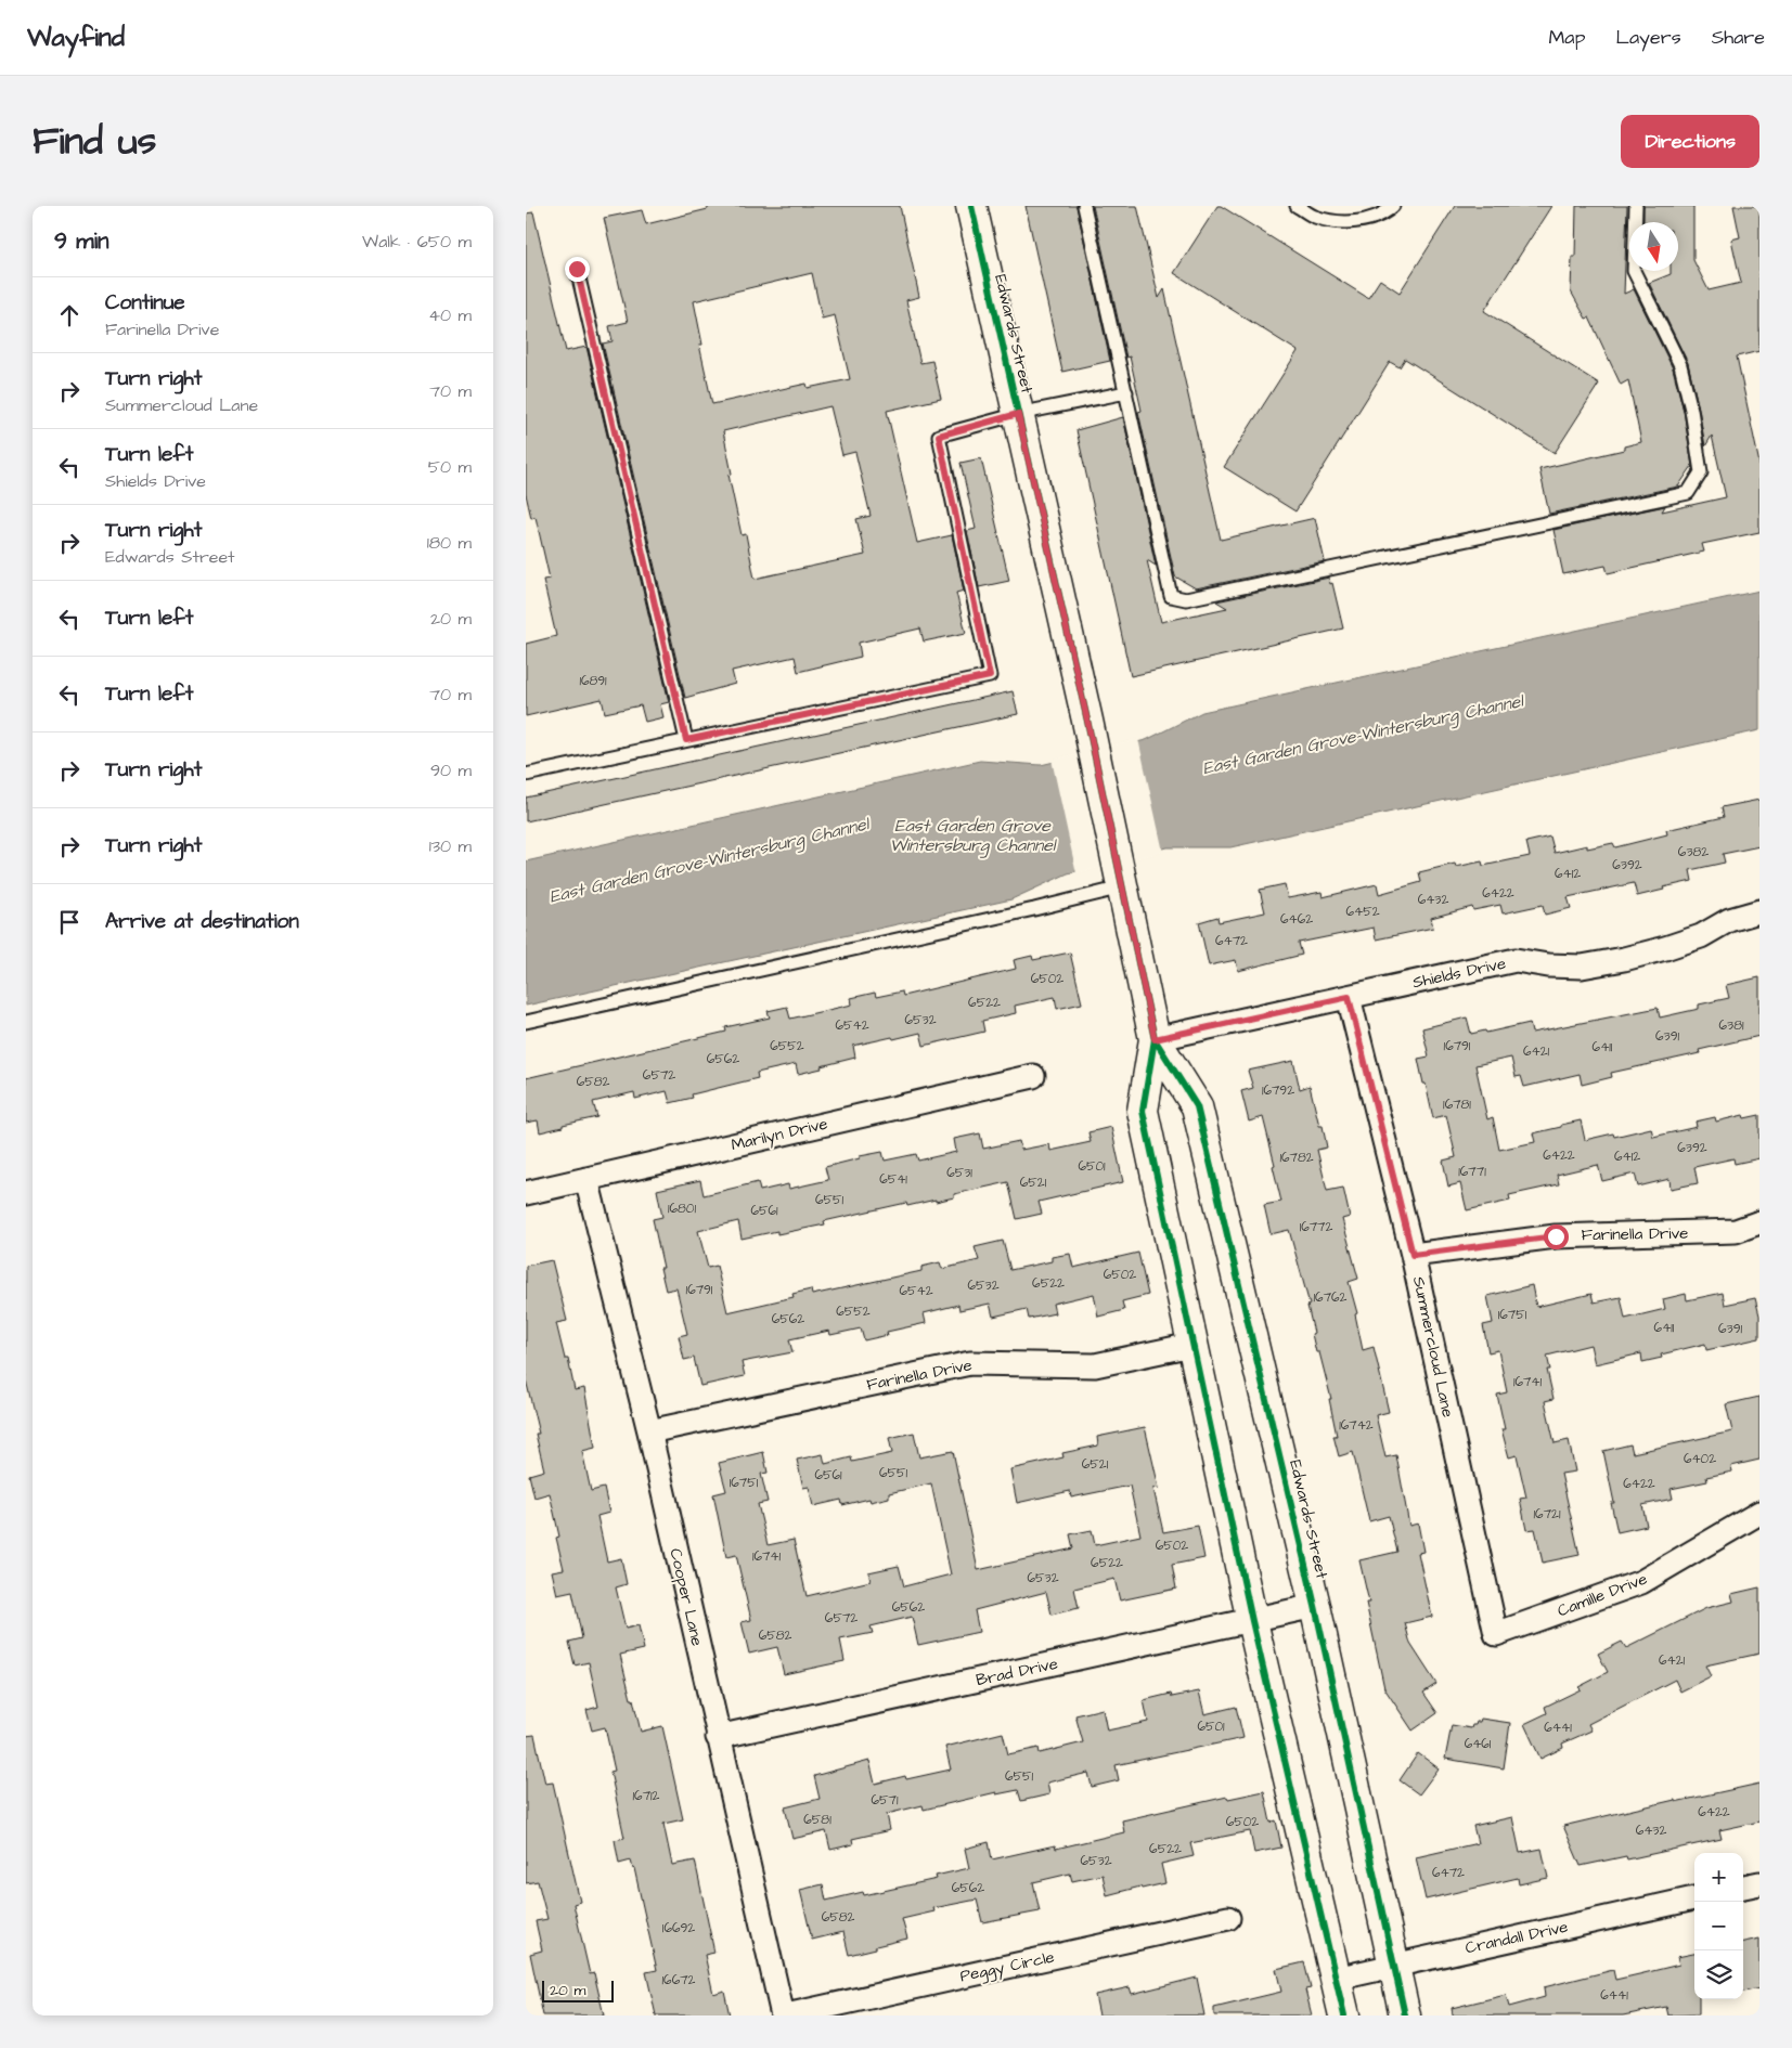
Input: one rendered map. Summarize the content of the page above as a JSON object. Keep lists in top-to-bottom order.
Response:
{
  "streets": {
    "main road": ["Edwards Street"],
    "street": [
      "Shields Drive",
      "Marilyn Drive",
      "Farinella Drive",
      "Summercloud Lane",
      "Camille Drive",
      "Cooper Lane",
      "Brad Drive",
      "Crandall Drive",
      "Peggy Circle"
    ]
  },
  "crossings": [
    ["Edwards Street", "Shields Drive"],
    ["Edwards Street", "Farinella Drive"],
    ["Edwards Street", "Brad Drive"],
    ["Edwards Street", "Crandall Drive"],
    ["Shields Drive", "Summercloud Lane"],
    ["Marilyn Drive", "Cooper Lane"],
    ["Farinella Drive", "Summercloud Lane"],
    ["Farinella Drive", "Cooper Lane"],
    ["Summercloud Lane", "Camille Drive"],
    ["Cooper Lane", "Brad Drive"],
    ["Cooper Lane", "Peggy Circle"]
  ],
  "water": ["East Garden Grove-Wintersburg Channel", "East Garden Grove Wintersburg Channel"],
  "house_numbers": [
    "16891",
    "6382",
    "6392",
    "6412",
    "6422",
    "6432",
    "6452",
    "6462",
    "6472",
    "6502",
    "6522",
    "6532",
    "6542",
    "6381",
    "6391",
    "6552",
    "16791",
    "6411",
    "6421",
    "6562",
    "6572",
    "6582",
    "16792",
    "16781",
    "6392",
    "6422",
    "6412",
    "16782",
    "6501",
    "16771",
    "6531",
    "6541",
    "6521",
    "6551",
    "16801",
    "6561",
    "16772",
    "6502",
    "6522",
    "6532",
    "16791",
    "6542",
    "16762",
    "6552",
    "16751",
    "6562",
    "6411",
    "6391",
    "16741",
    "16742",
    "6402",
    "6521",
    "6551",
    "6561",
    "16751",
    "6422",
    "16721",
    "6502",
    "16741",
    "6522",
    "6532",
    "6562",
    "6572",
    "6582",
    "6421",
    "6501",
    "6441",
    "6461",
    "6551",
    "16712",
    "6571",
    "6422",
    "6581",
    "6502",
    "6432",
    "6522",
    "6532",
    "6472",
    "6562",
    "6582",
    "16692",
    "16672",
    "6441"
  ],
  "scale_bar": "20 m",
  "north": "bottom",
  "page": {
    "header": "Wayfind",
    "nav": ["Map", "Layers", "Share"],
    "title": "Find us",
    "buttons": "Directions",
    "heading": ["9 min", "Walk · 650 m"],
    "list": [
      ["Continue", "Farinella Drive", "40 m"],
      ["Turn right", "Summercloud Lane", "70 m"],
      ["Turn left", "Shields Drive", "50 m"],
      ["Turn right", "Edwards Street", "180 m"],
      ["Turn left", "20 m"],
      ["Turn left", "70 m"],
      ["Turn right", "90 m"],
      ["Turn right", "130 m"],
      "Arrive at destination"
    ],
    "map_buttons": ["+", "−"],
    "scale": "20 m"
  }
}
